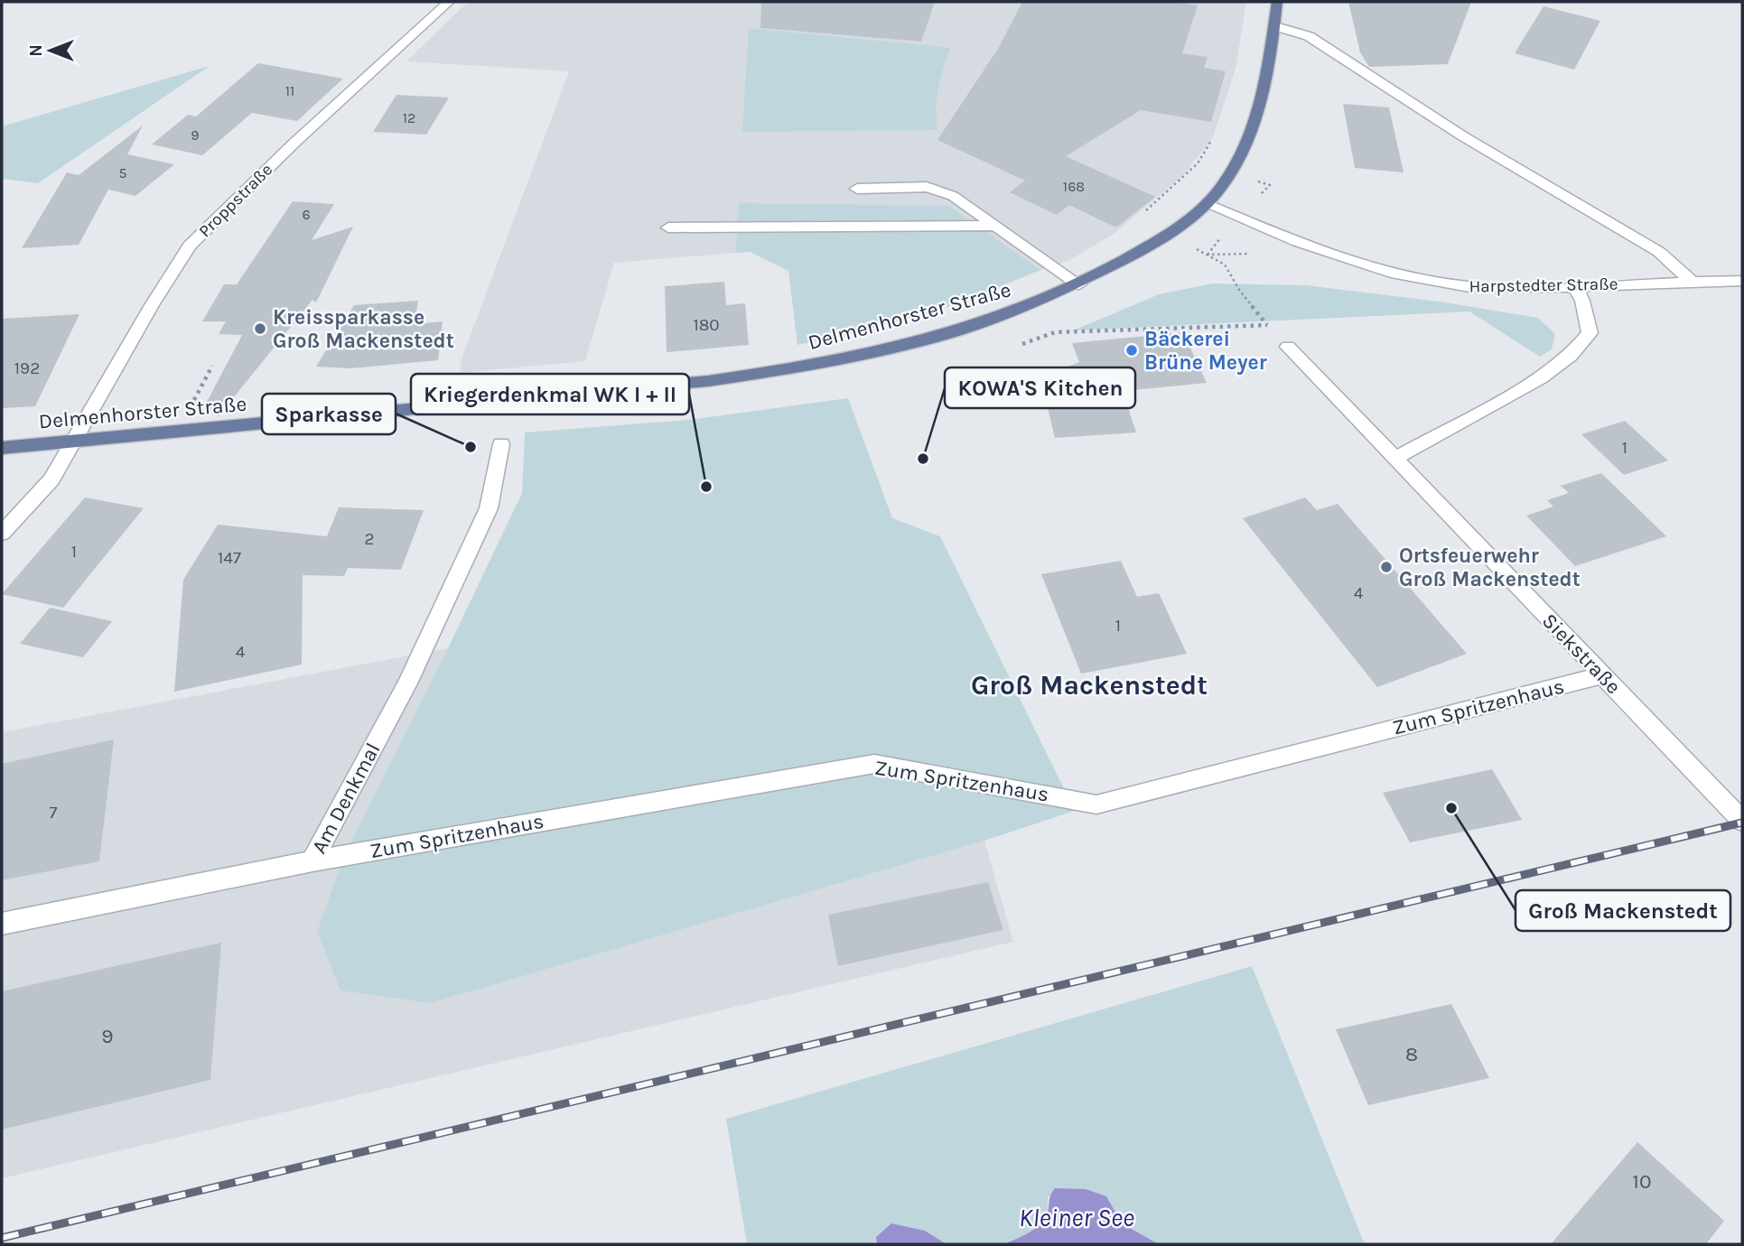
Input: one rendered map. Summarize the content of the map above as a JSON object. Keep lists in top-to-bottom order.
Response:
{
  "streets": {
    "main road": ["Delmenhorster Straße"],
    "street": [
      "Proppstraße",
      "Harpstedter Straße",
      "Siekstraße",
      "Zum Spritzenhaus",
      "Am Denkmal"
    ]
  },
  "crossings": [
    ["Proppstraße", "Delmenhorster Straße"],
    ["Harpstedter Straße", "Delmenhorster Straße"],
    ["Siekstraße", "Zum Spritzenhaus"],
    ["Zum Spritzenhaus", "Am Denkmal"]
  ],
  "districts": ["Groß Mackenstedt"],
  "water": ["Kleiner See"],
  "places": [
    "Kreissparkasse Groß Mackenstedt",
    "Bäckerei Brüne Meyer",
    "Sparkasse",
    "KOWA'S Kitchen",
    "Kriegerdenkmal WK I + II",
    "Ortsfeuerwehr Groß Mackenstedt",
    "Groß Mackenstedt"
  ],
  "house_numbers": [
    "11",
    "12",
    "9",
    "5",
    "168",
    "6",
    "180",
    "192",
    "1",
    "2",
    "1",
    "147",
    "4",
    "1",
    "4",
    "7",
    "9",
    "8",
    "10"
  ],
  "north": "left"
}
